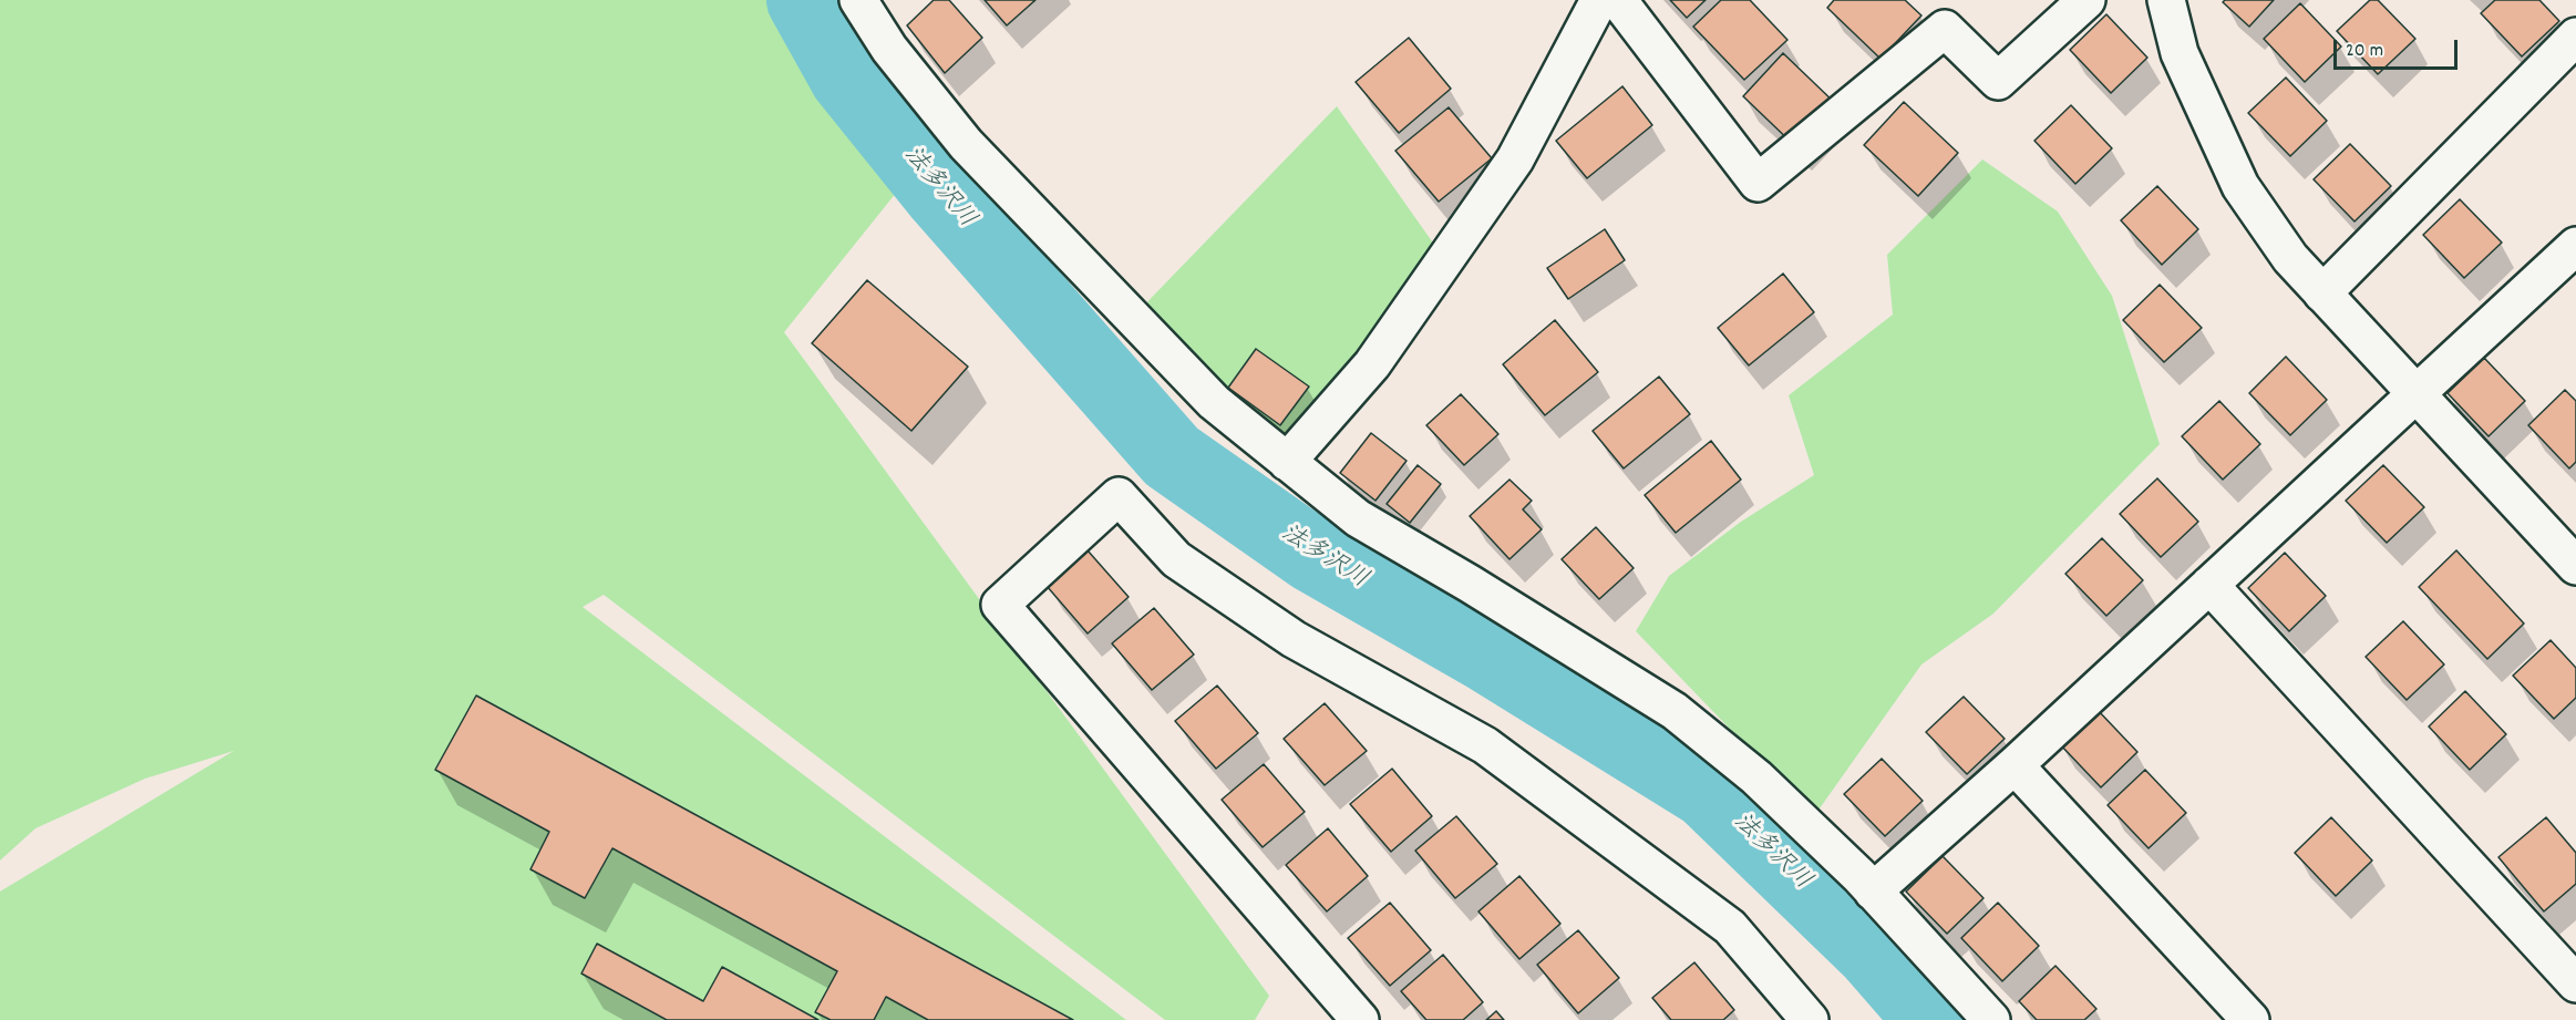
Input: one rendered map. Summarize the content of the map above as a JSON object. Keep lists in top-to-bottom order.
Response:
{
  "water": ["法多沢川"],
  "scale_bar": "20 m"
}
